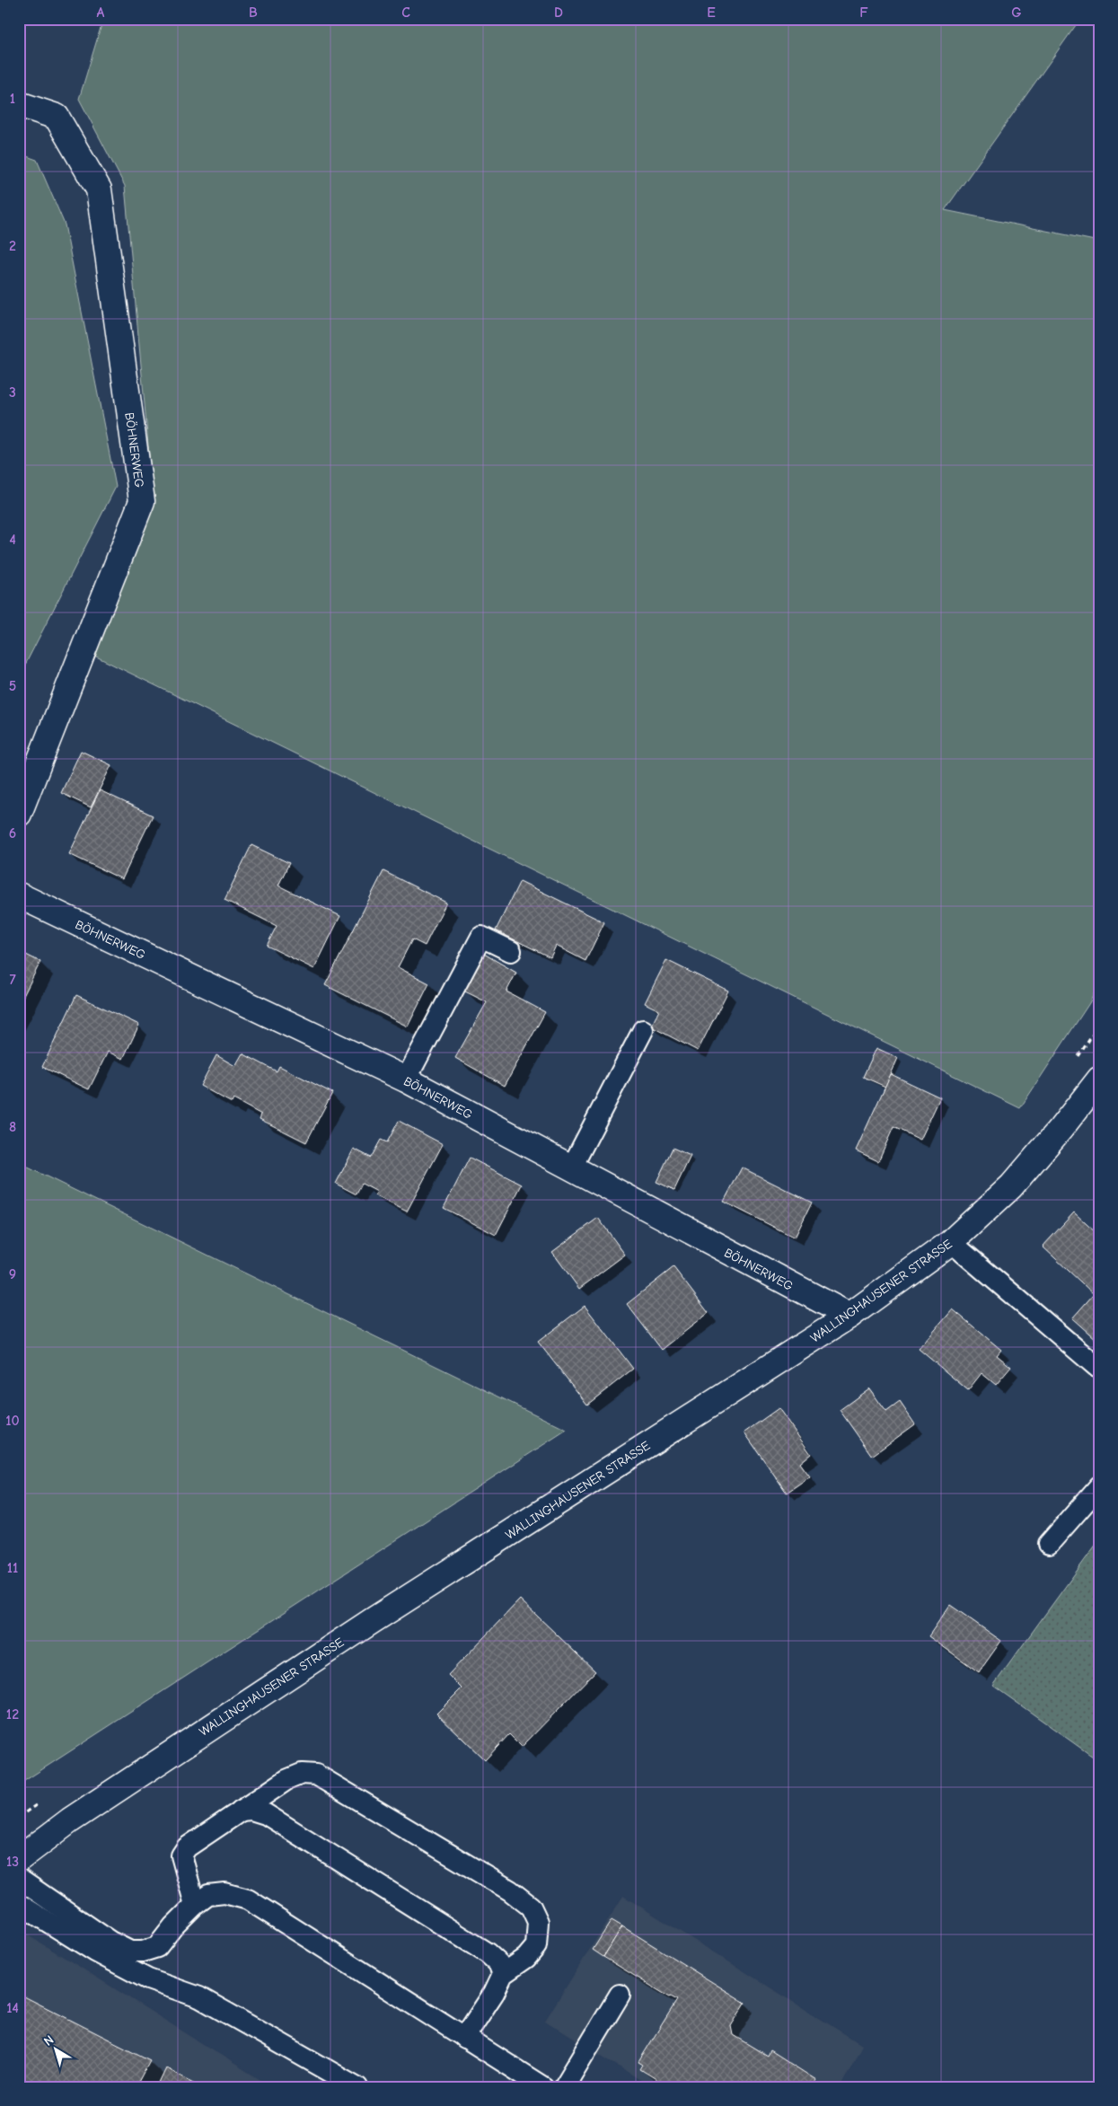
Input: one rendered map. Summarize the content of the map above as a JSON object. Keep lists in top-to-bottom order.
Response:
{
  "streets": {
    "street": ["BÖHNERWEG", "WALLINGHAUSENER STRASSE"]
  },
  "crossings": [
    ["BÖHNERWEG", "WALLINGHAUSENER STRASSE"]
  ],
  "north": "top left",
  "grid": {
    "columns": [
      "A",
      "B",
      "C",
      "D",
      "E",
      "F",
      "G"
    ],
    "rows": [
      "1",
      "2",
      "3",
      "4",
      "5",
      "6",
      "7",
      "8",
      "9",
      "10",
      "11",
      "12",
      "13",
      "14"
    ]
  }
}
